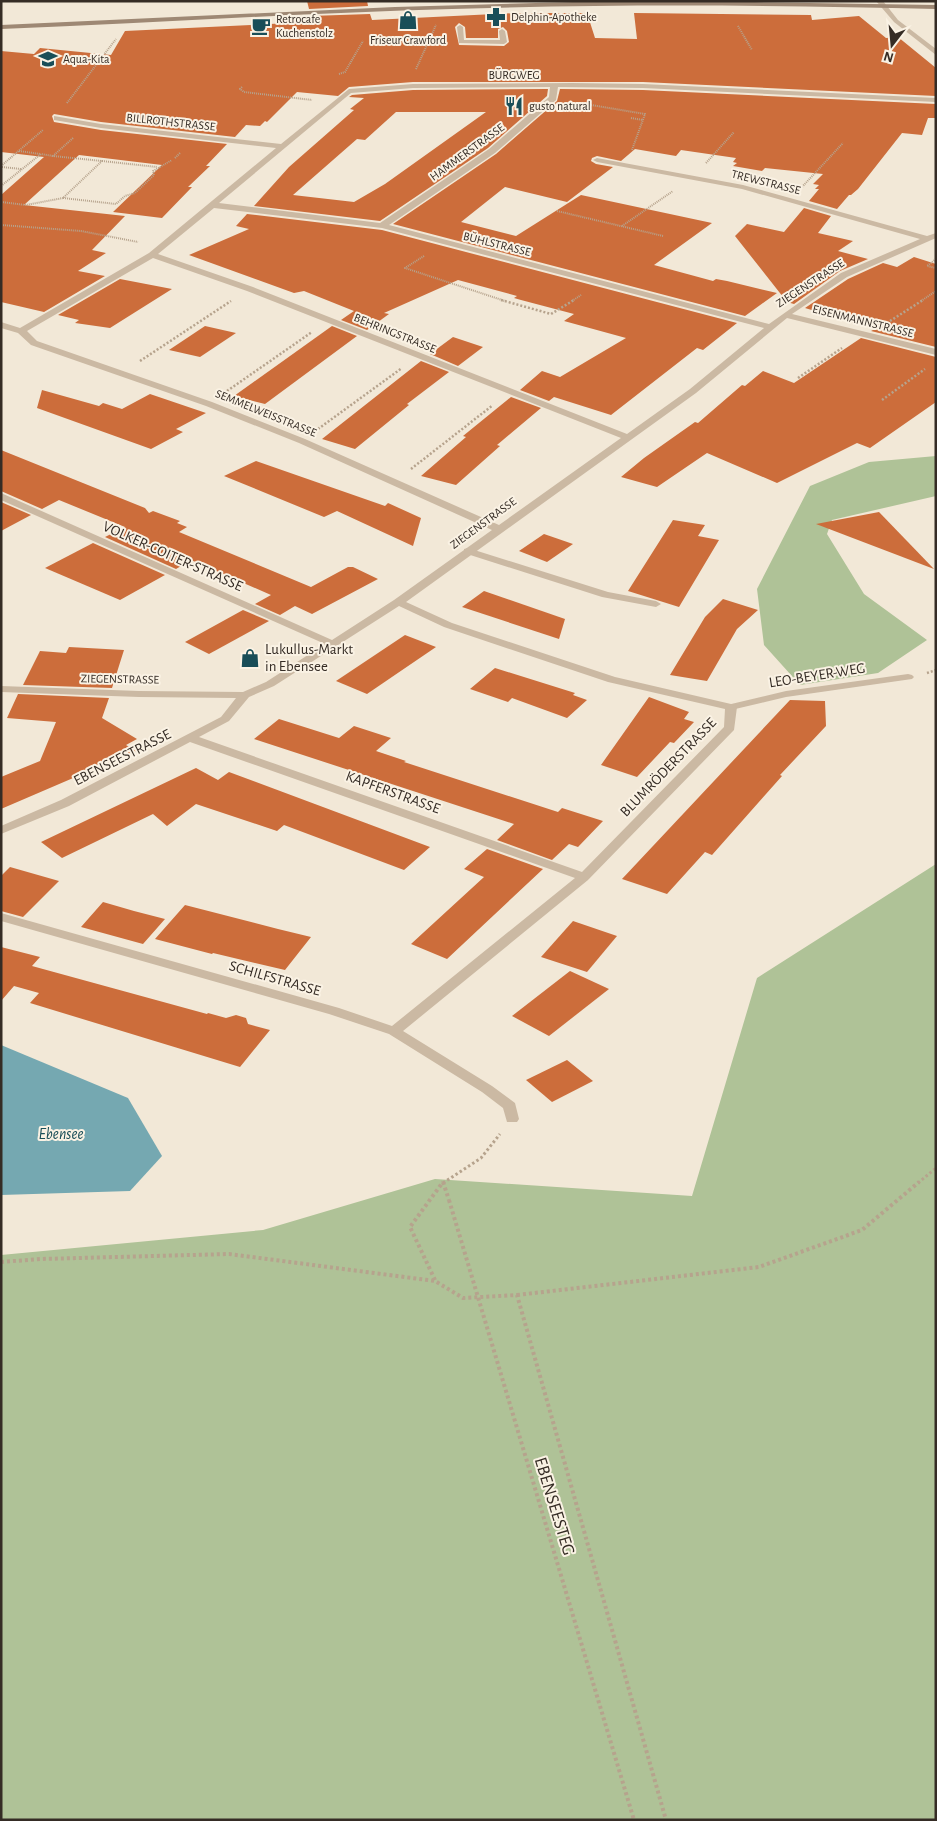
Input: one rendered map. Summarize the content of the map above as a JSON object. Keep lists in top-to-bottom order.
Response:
{
  "streets": {
    "street": [
      "BÜRGWEG",
      "BILLROTHSTRASSE",
      "HAMMERSTRASSE",
      "TREWSTRASSE",
      "BÜHLSTRASSE",
      "ZIEGENSTRASSE",
      "EISENMANNSTRASSE",
      "BEHRINGSTRASSE",
      "SEMMELWEISSTRASSE",
      "VOLKER-COITER-STRASSE",
      "LEO-BEYER-WEG",
      "EBENSEESTRASSE",
      "BLUMRÖDERSTRASSE",
      "KAPFERSTRASSE",
      "SCHILFSTRASSE"
    ],
    "path": ["EBENSEESTEG"]
  },
  "crossings": [
    ["BÜRGWEG", "BILLROTHSTRASSE"],
    ["BÜRGWEG", "BÜHLSTRASSE"],
    ["BÜRGWEG", "BEHRINGSTRASSE"],
    ["HAMMERSTRASSE", "BÜHLSTRASSE"],
    ["TREWSTRASSE", "ZIEGENSTRASSE"],
    ["BÜHLSTRASSE", "ZIEGENSTRASSE"],
    ["ZIEGENSTRASSE", "EISENMANNSTRASSE"],
    ["ZIEGENSTRASSE", "BEHRINGSTRASSE"],
    ["ZIEGENSTRASSE", "SEMMELWEISSTRASSE"],
    ["ZIEGENSTRASSE", "VOLKER-COITER-STRASSE"],
    ["ZIEGENSTRASSE", "EBENSEESTRASSE"],
    ["ZIEGENSTRASSE", "BLUMRÖDERSTRASSE"],
    ["LEO-BEYER-WEG", "BLUMRÖDERSTRASSE"],
    ["EBENSEESTRASSE", "KAPFERSTRASSE"],
    ["BLUMRÖDERSTRASSE", "KAPFERSTRASSE"],
    ["BLUMRÖDERSTRASSE", "SCHILFSTRASSE"]
  ],
  "water": ["Ebensee"],
  "places": {
    "pharmacy": ["Delphin-Apotheke"],
    "shop": ["Friseur Crawford", "Lukullus-Markt in Ebensee"],
    "cafe": ["Retrocafe Kuchenstolz"],
    "school or university": ["Aqua-Kita"],
    "restaurant": ["gusto natural"]
  },
  "north": "bottom"
}
